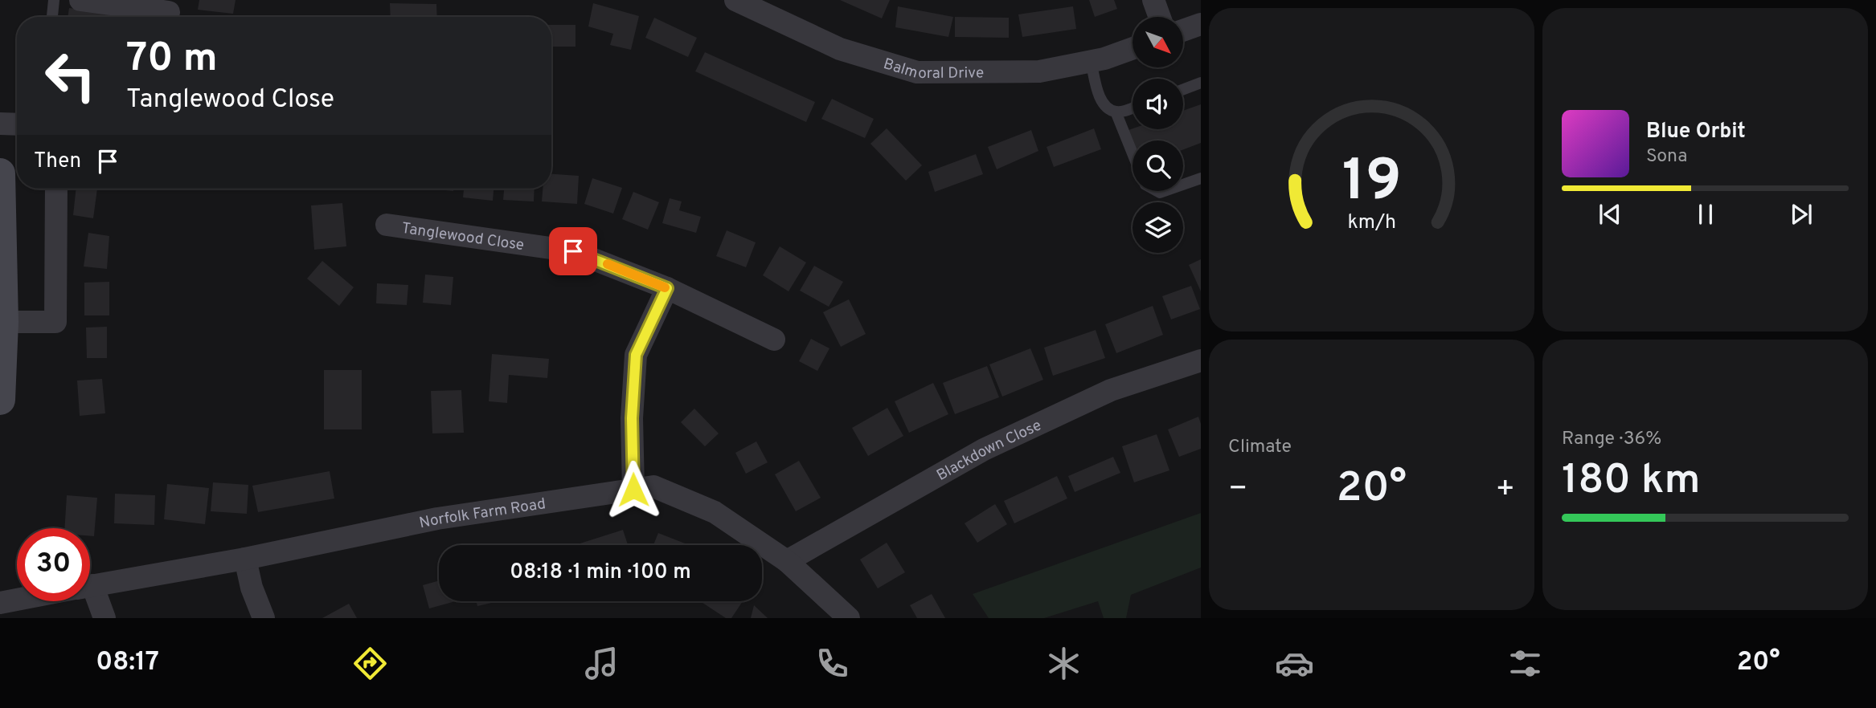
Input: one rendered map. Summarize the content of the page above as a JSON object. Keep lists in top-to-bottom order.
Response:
{
  "streets": {
    "street": [
      "Balmoral Drive",
      "Tanglewood Close",
      "Blackdown Close",
      "Norfolk Farm Road"
    ]
  },
  "crossings": [
    ["Blackdown Close", "Norfolk Farm Road"]
  ],
  "north": "bottom right",
  "page": {
    "turn": ["70 m", "Tanglewood Close"],
    "song": ["Blue Orbit", "Sona"],
    "then": "Then",
    "tile": [
      "Climate",
      ["Range · 36%", "180 km"]
    ],
    "heat": ["−", "20°", "+"],
    "limit": "30",
    "trip": "08:18 · 1 min · 100 m",
    "tabs": ["08:17", "20°"],
    "gauge": ["19", "km/h"]
  }
}
